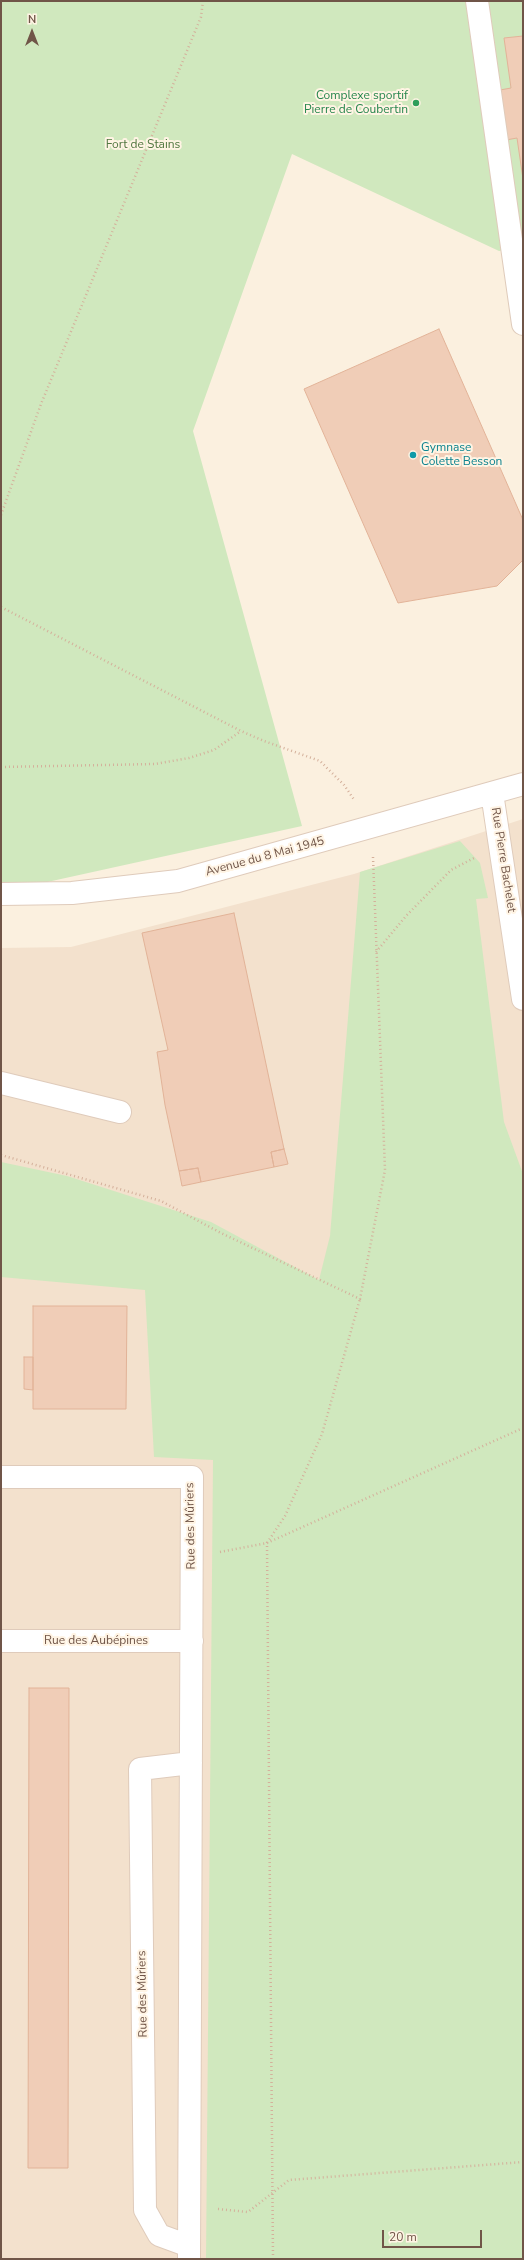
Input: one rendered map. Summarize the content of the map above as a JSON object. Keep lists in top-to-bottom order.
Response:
{
  "streets": {
    "street": [
      "Avenue du 8 Mai 1945",
      "Rue Pierre Bachelet",
      "Rue des Mûriers",
      "Rue des Aubépines"
    ]
  },
  "crossings": [
    ["Avenue du 8 Mai 1945", "Rue Pierre Bachelet"],
    ["Rue des Mûriers", "Rue des Aubépines"]
  ],
  "parks": ["Fort de Stains"],
  "places": ["Complexe sportif Pierre de Coubertin", "Gymnase Colette Besson"],
  "scale_bar": "20 m",
  "north": "top"
}
